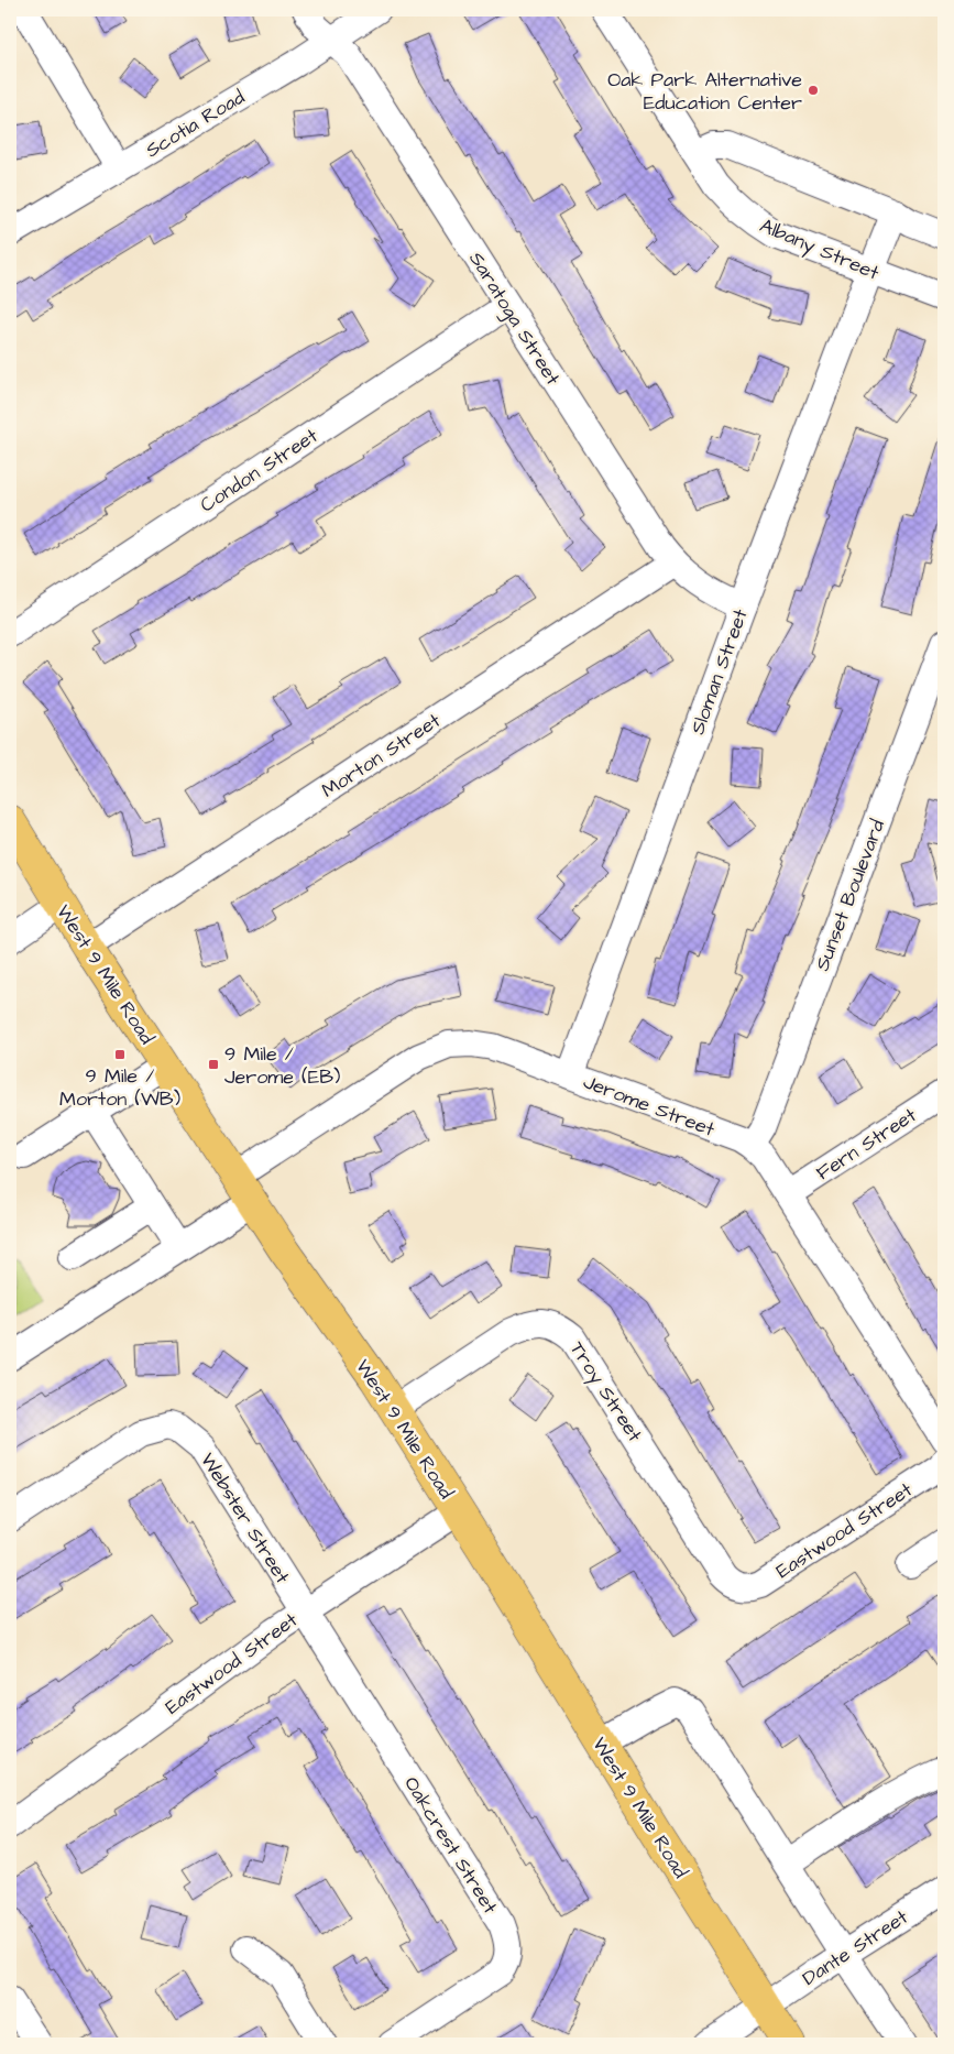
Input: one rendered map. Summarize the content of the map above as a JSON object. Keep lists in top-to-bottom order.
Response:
{
  "streets": {
    "main road": ["West 9 Mile Road"],
    "street": [
      "Scotia Road",
      "Albany Street",
      "Saratoga Street",
      "Condon Street",
      "Sloman Street",
      "Morton Street",
      "Sunset Boulevard",
      "Jerome Street",
      "Fern Street",
      "Troy Street",
      "Webster Street",
      "Eastwood Street",
      "Oakcrest Street",
      "Dante Street"
    ]
  },
  "crossings": [
    ["Scotia Road", "Saratoga Street"],
    ["Albany Street", "Sloman Street"],
    ["Saratoga Street", "Condon Street"],
    ["Saratoga Street", "Sloman Street"],
    ["Saratoga Street", "Morton Street"],
    ["Sloman Street", "Jerome Street"],
    ["Morton Street", "West 9 Mile Road"],
    ["Sunset Boulevard", "Jerome Street"],
    ["West 9 Mile Road", "Jerome Street"],
    ["West 9 Mile Road", "Troy Street"],
    ["West 9 Mile Road", "Eastwood Street"],
    ["West 9 Mile Road", "Dante Street"],
    ["Jerome Street", "Fern Street"],
    ["Troy Street", "Eastwood Street"],
    ["Webster Street", "Eastwood Street"],
    ["Webster Street", "Oakcrest Street"],
    ["Eastwood Street", "Oakcrest Street"]
  ],
  "places": {
    "other": ["Oak Park Alternative Education Center"],
    "transit": ["9 Mile / Morton (WB)", "9 Mile / Jerome (EB)"]
  }
}
